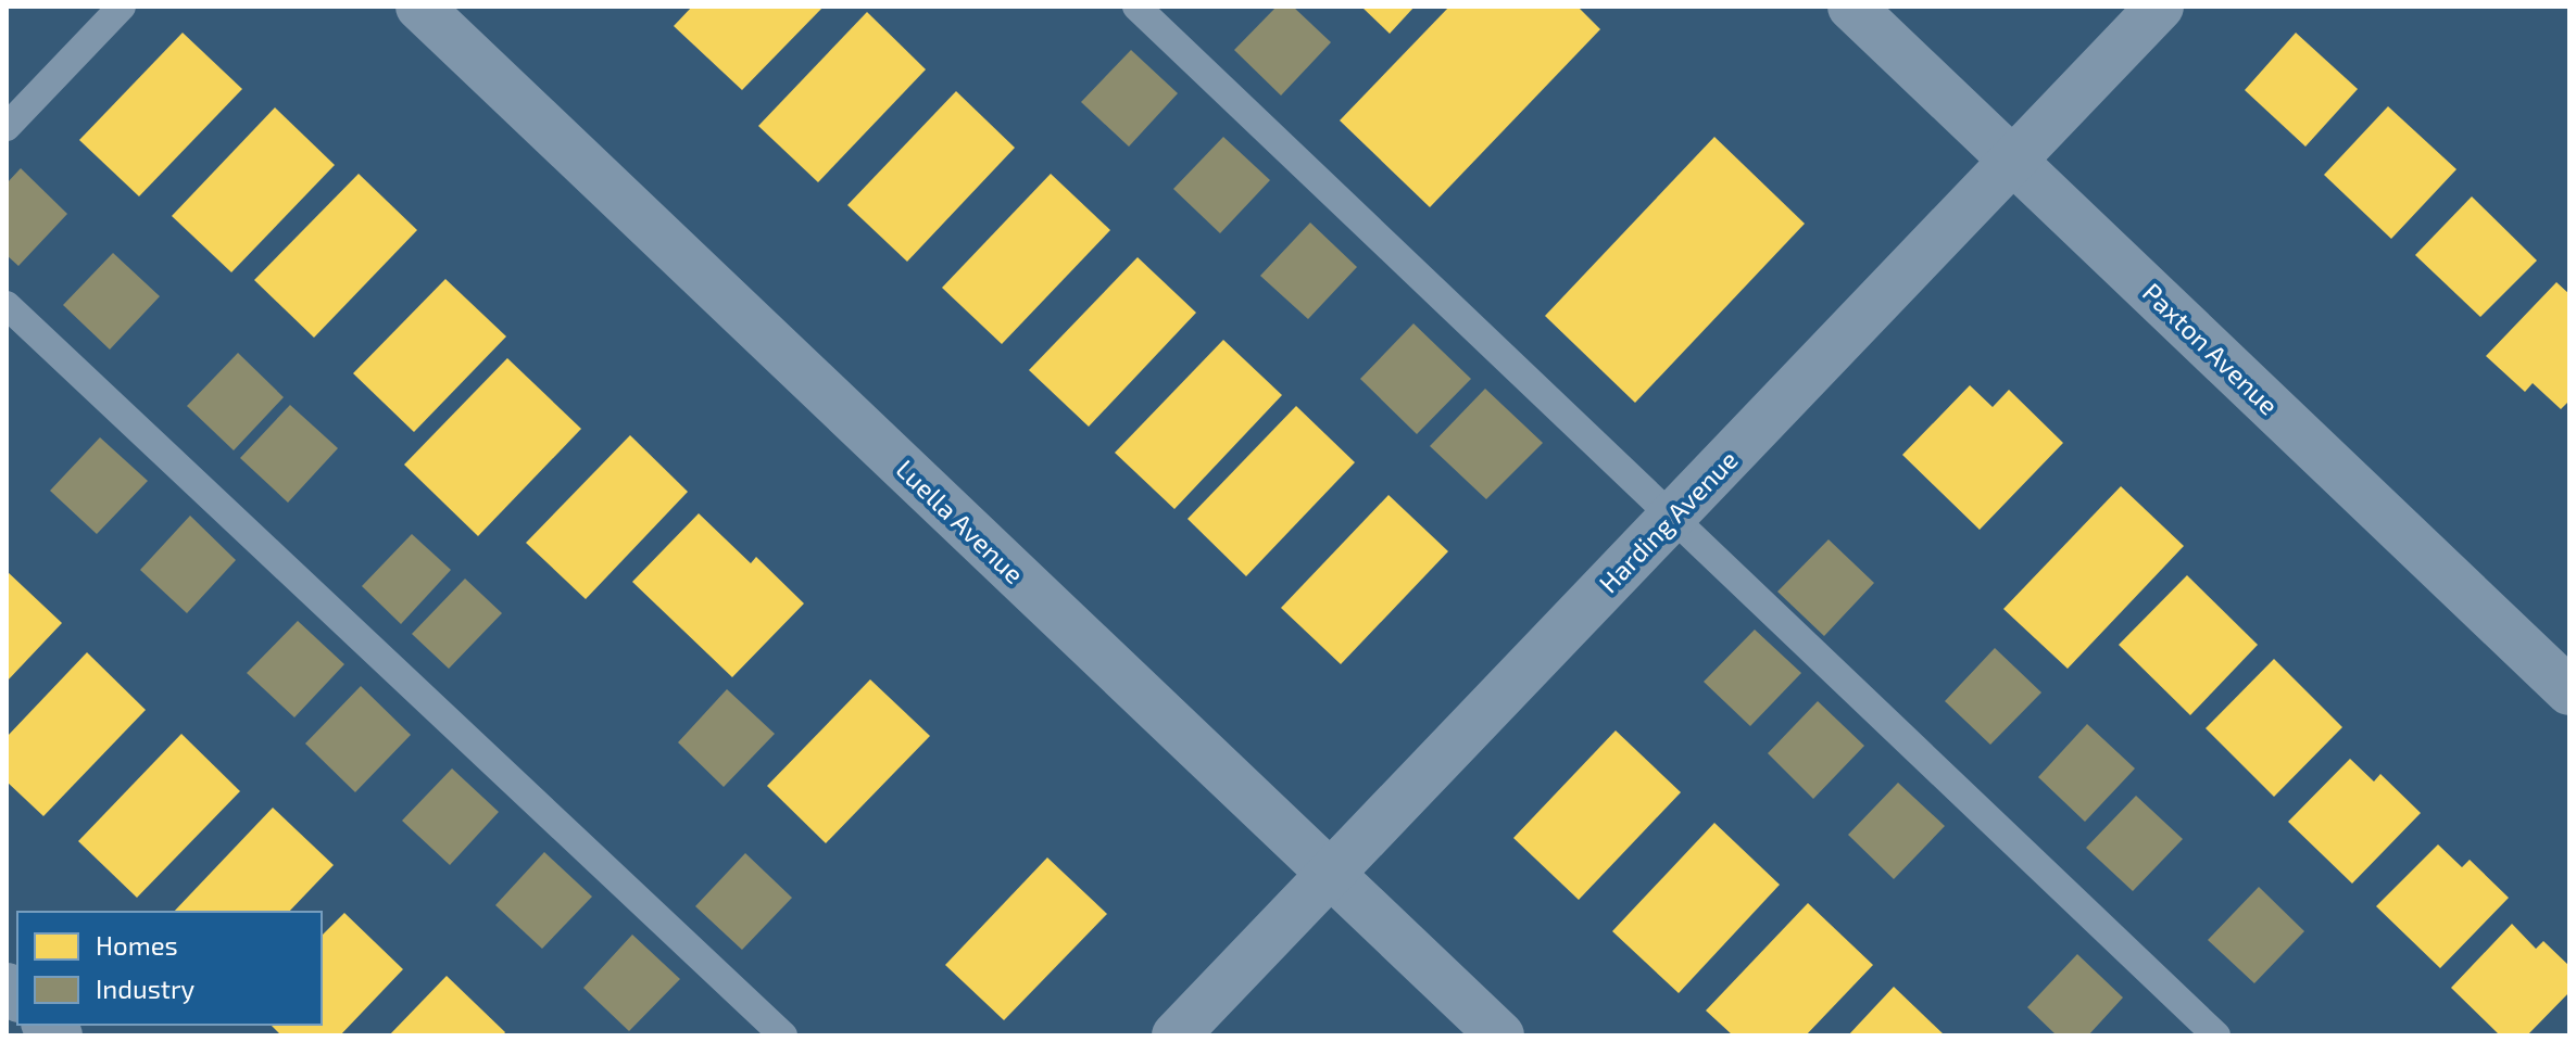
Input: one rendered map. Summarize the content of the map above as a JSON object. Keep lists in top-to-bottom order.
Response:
{
  "streets": {
    "street": ["Paxton Avenue", "Luella Avenue", "Harding Avenue"]
  },
  "crossings": [
    ["Paxton Avenue", "Harding Avenue"],
    ["Luella Avenue", "Harding Avenue"]
  ],
  "legend": ["Homes", "Industry"]
}
